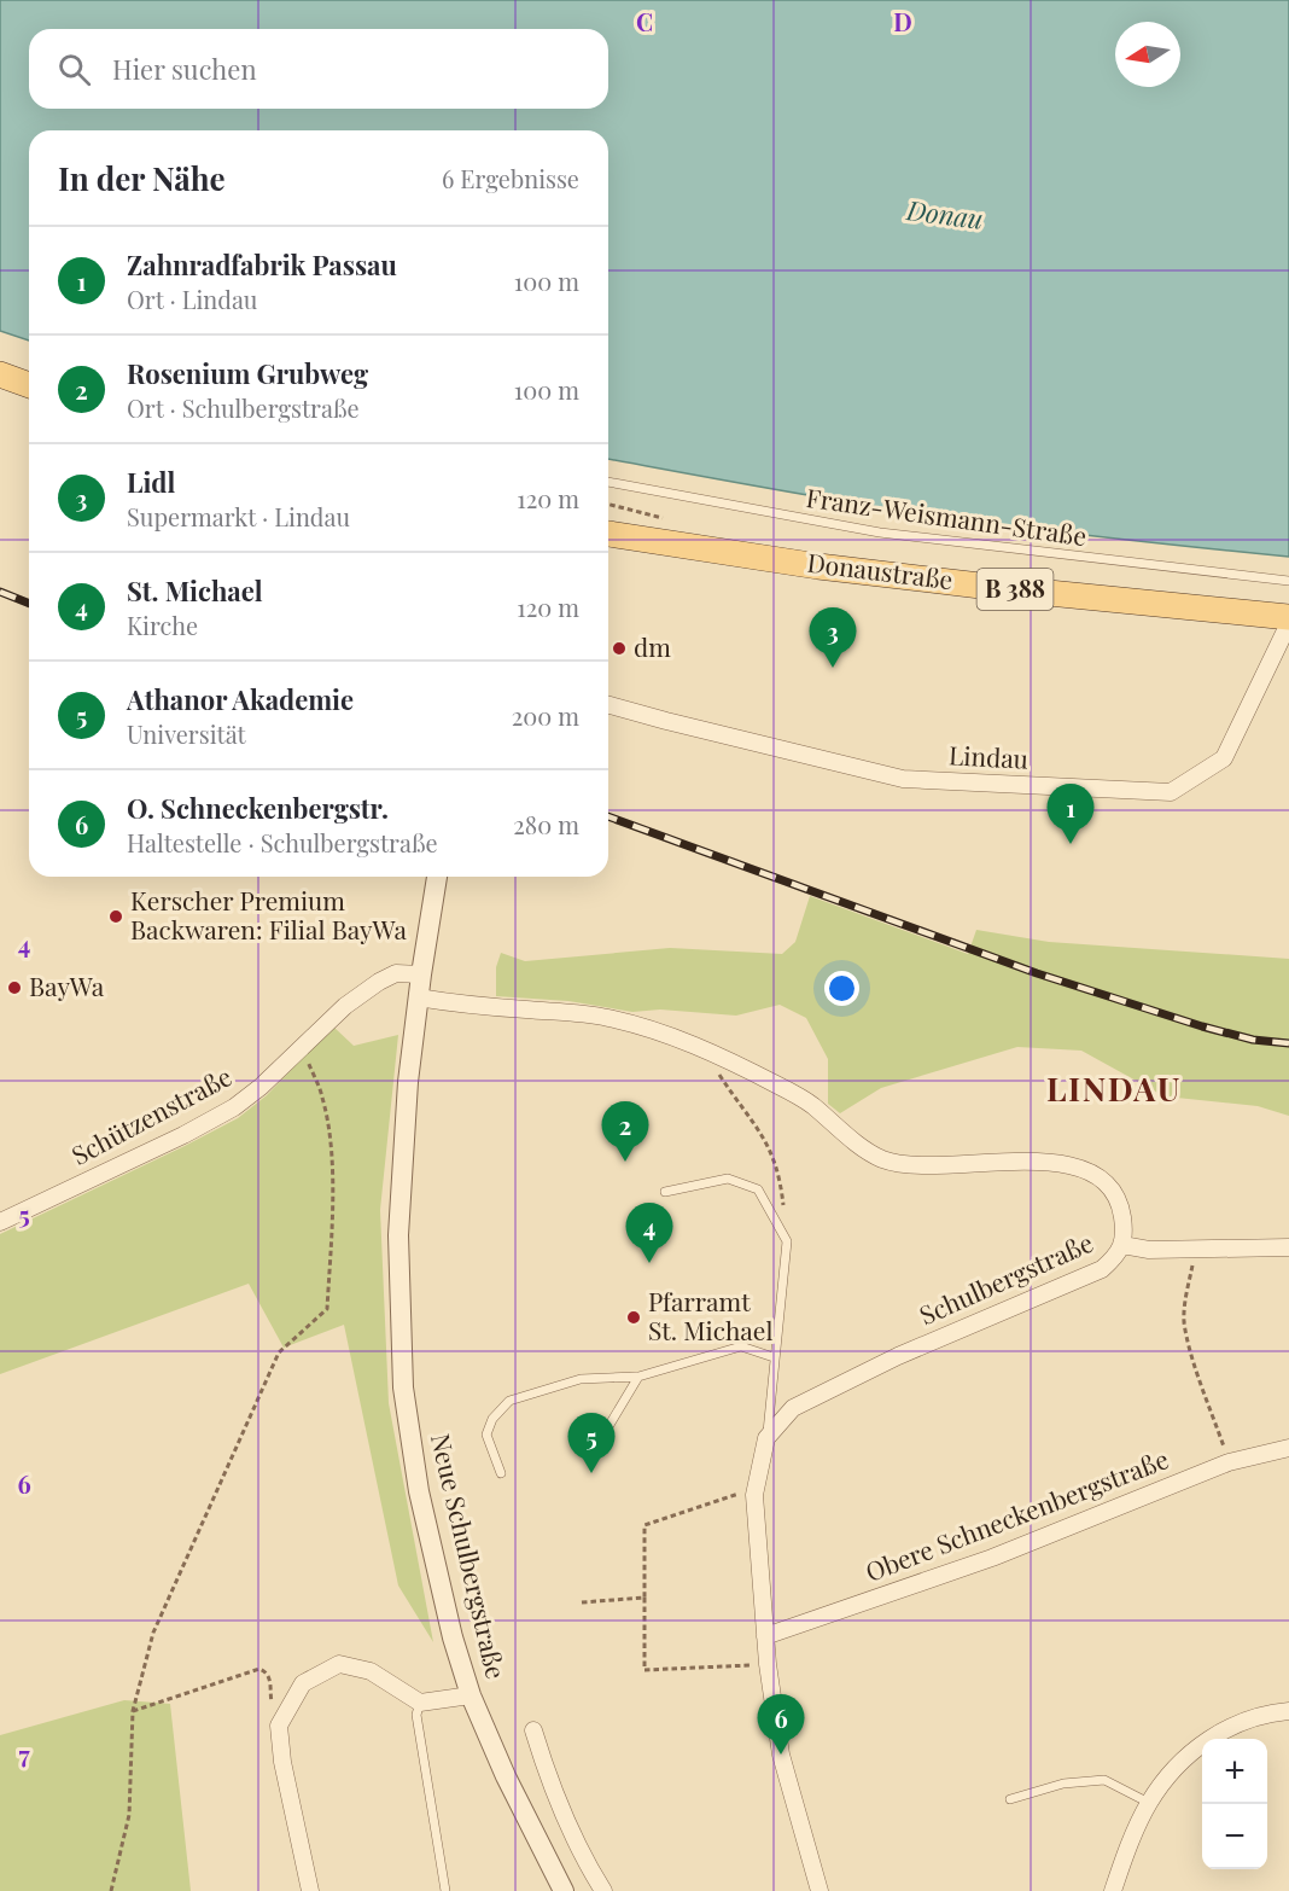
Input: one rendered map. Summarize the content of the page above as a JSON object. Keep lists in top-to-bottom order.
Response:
{
  "streets": {
    "main road": ["Donaustraße", "B 388"],
    "street": [
      "Lindau",
      "Schützenstraße",
      "Schulbergstraße",
      "Obere Schneckenbergstraße",
      "Neue Schulbergstraße"
    ],
    "lane": ["Franz-Weismann-Straße"]
  },
  "crossings": [
    ["Schützenstraße", "Neue Schulbergstraße"],
    ["Schulbergstraße", "Obere Schneckenbergstraße"],
    ["Schulbergstraße", "Neue Schulbergstraße"]
  ],
  "districts": ["LINDAU"],
  "water": ["Donau"],
  "places": [
    "dm",
    "Kerscher Premium Backwaren: Filial BayWa",
    "BayWa",
    "Pfarramt St. Michael"
  ],
  "north": "left",
  "page": {
    "search": "Hier suchen",
    "heading": ["In der Nähe", "6 Ergebnisse"],
    "list": [
      {
        "mark": "1",
        "name": "Zahnradfabrik Passau",
        "note": "Ort · Lindau",
        "value": "100 m"
      },
      {
        "mark": "2",
        "name": "Rosenium Grubweg",
        "note": "Ort · Schulbergstraße",
        "value": "100 m"
      },
      {
        "mark": "3",
        "name": "Lidl",
        "note": "Supermarkt · Lindau",
        "value": "120 m"
      },
      {
        "mark": "4",
        "name": "St. Michael",
        "note": "Kirche",
        "value": "120 m"
      },
      {
        "mark": "5",
        "name": "Athanor Akademie",
        "note": "Universität",
        "value": "200 m"
      },
      {
        "mark": "6",
        "name": "O. Schneckenbergstr.",
        "note": "Haltestelle · Schulbergstraße",
        "value": "280 m"
      }
    ],
    "pins": [
      "3",
      "1",
      "2",
      "4",
      "5",
      "6"
    ],
    "map_buttons": ["+", "−"]
  },
  "grid": {
    "columns": ["C", "D"],
    "rows": [
      "4",
      "5",
      "6",
      "7"
    ]
  }
}
